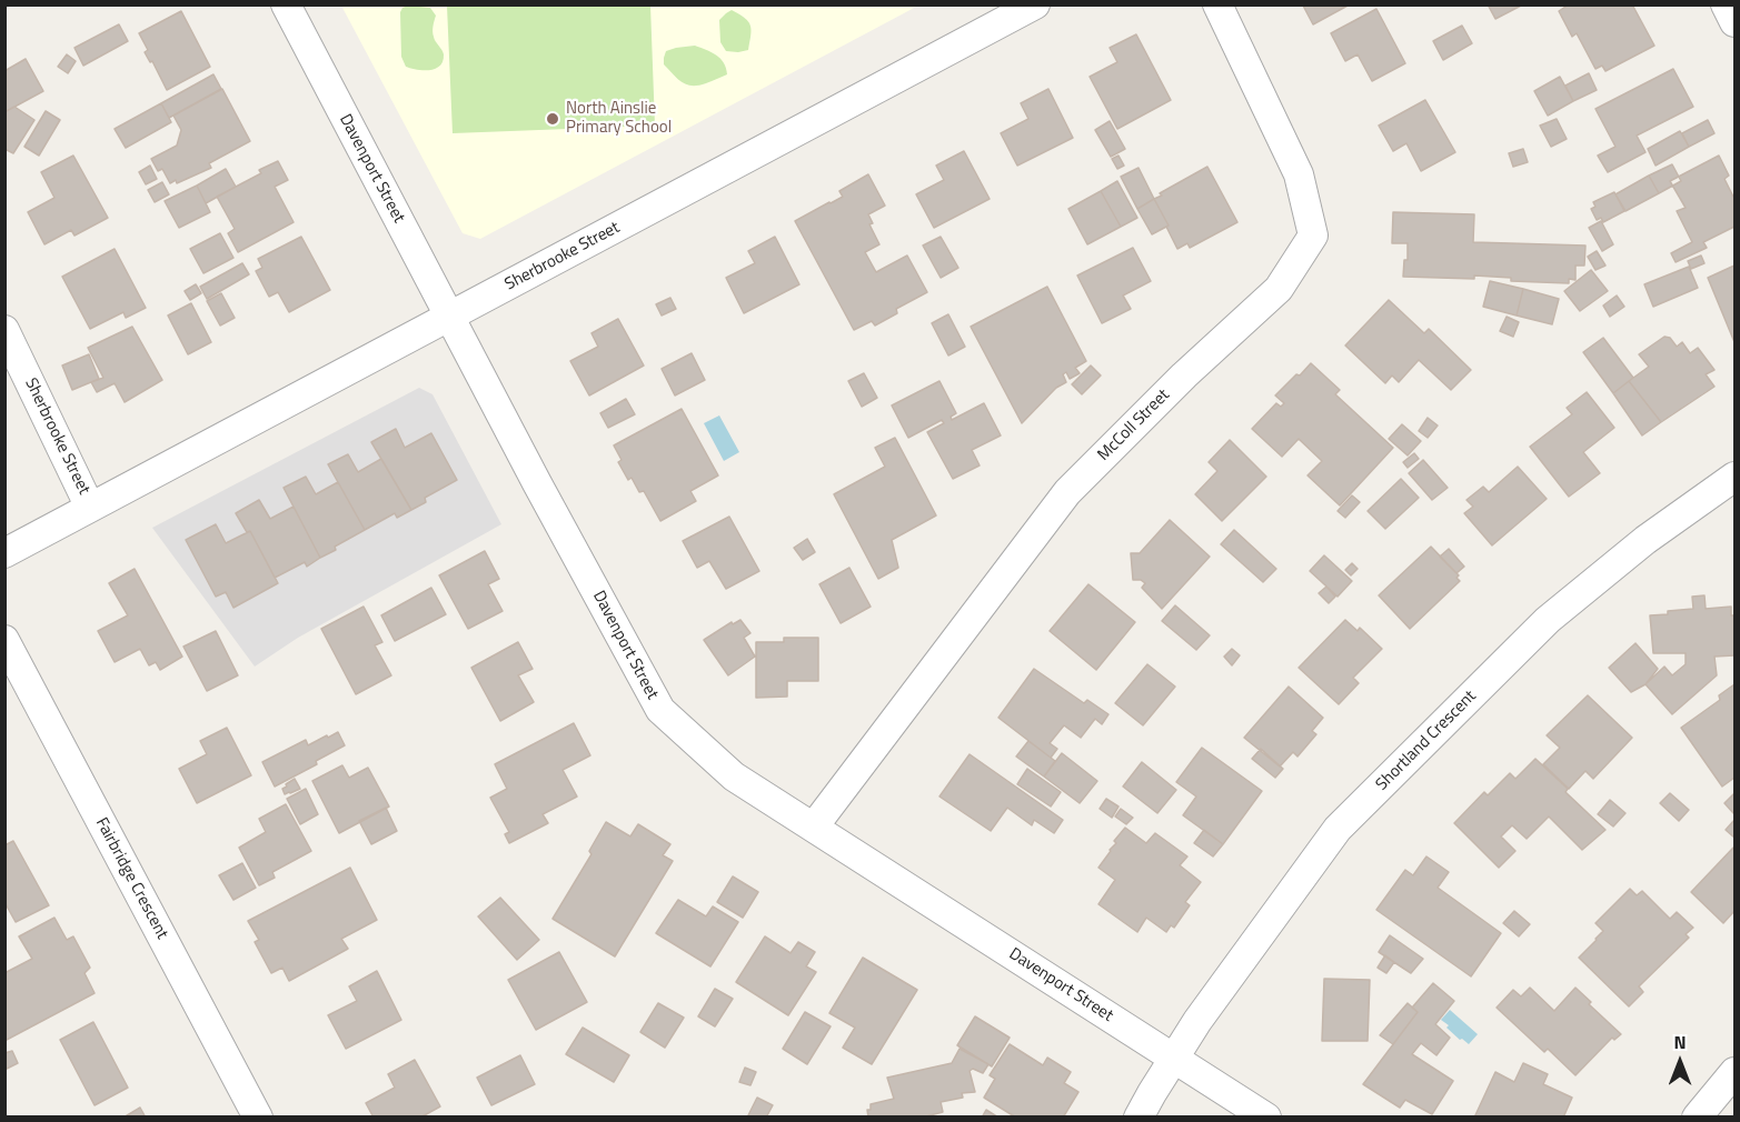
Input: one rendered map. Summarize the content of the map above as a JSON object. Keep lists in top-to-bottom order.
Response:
{
  "streets": {
    "street": [
      "Davenport Street",
      "Sherbrooke Street",
      "McColl Street",
      "Shortland Crescent",
      "Fairbridge Crescent"
    ]
  },
  "crossings": [
    ["Davenport Street", "Sherbrooke Street"],
    ["Davenport Street", "McColl Street"],
    ["Davenport Street", "Shortland Crescent"]
  ],
  "places": ["North Ainslie Primary School"],
  "north": "top"
}
